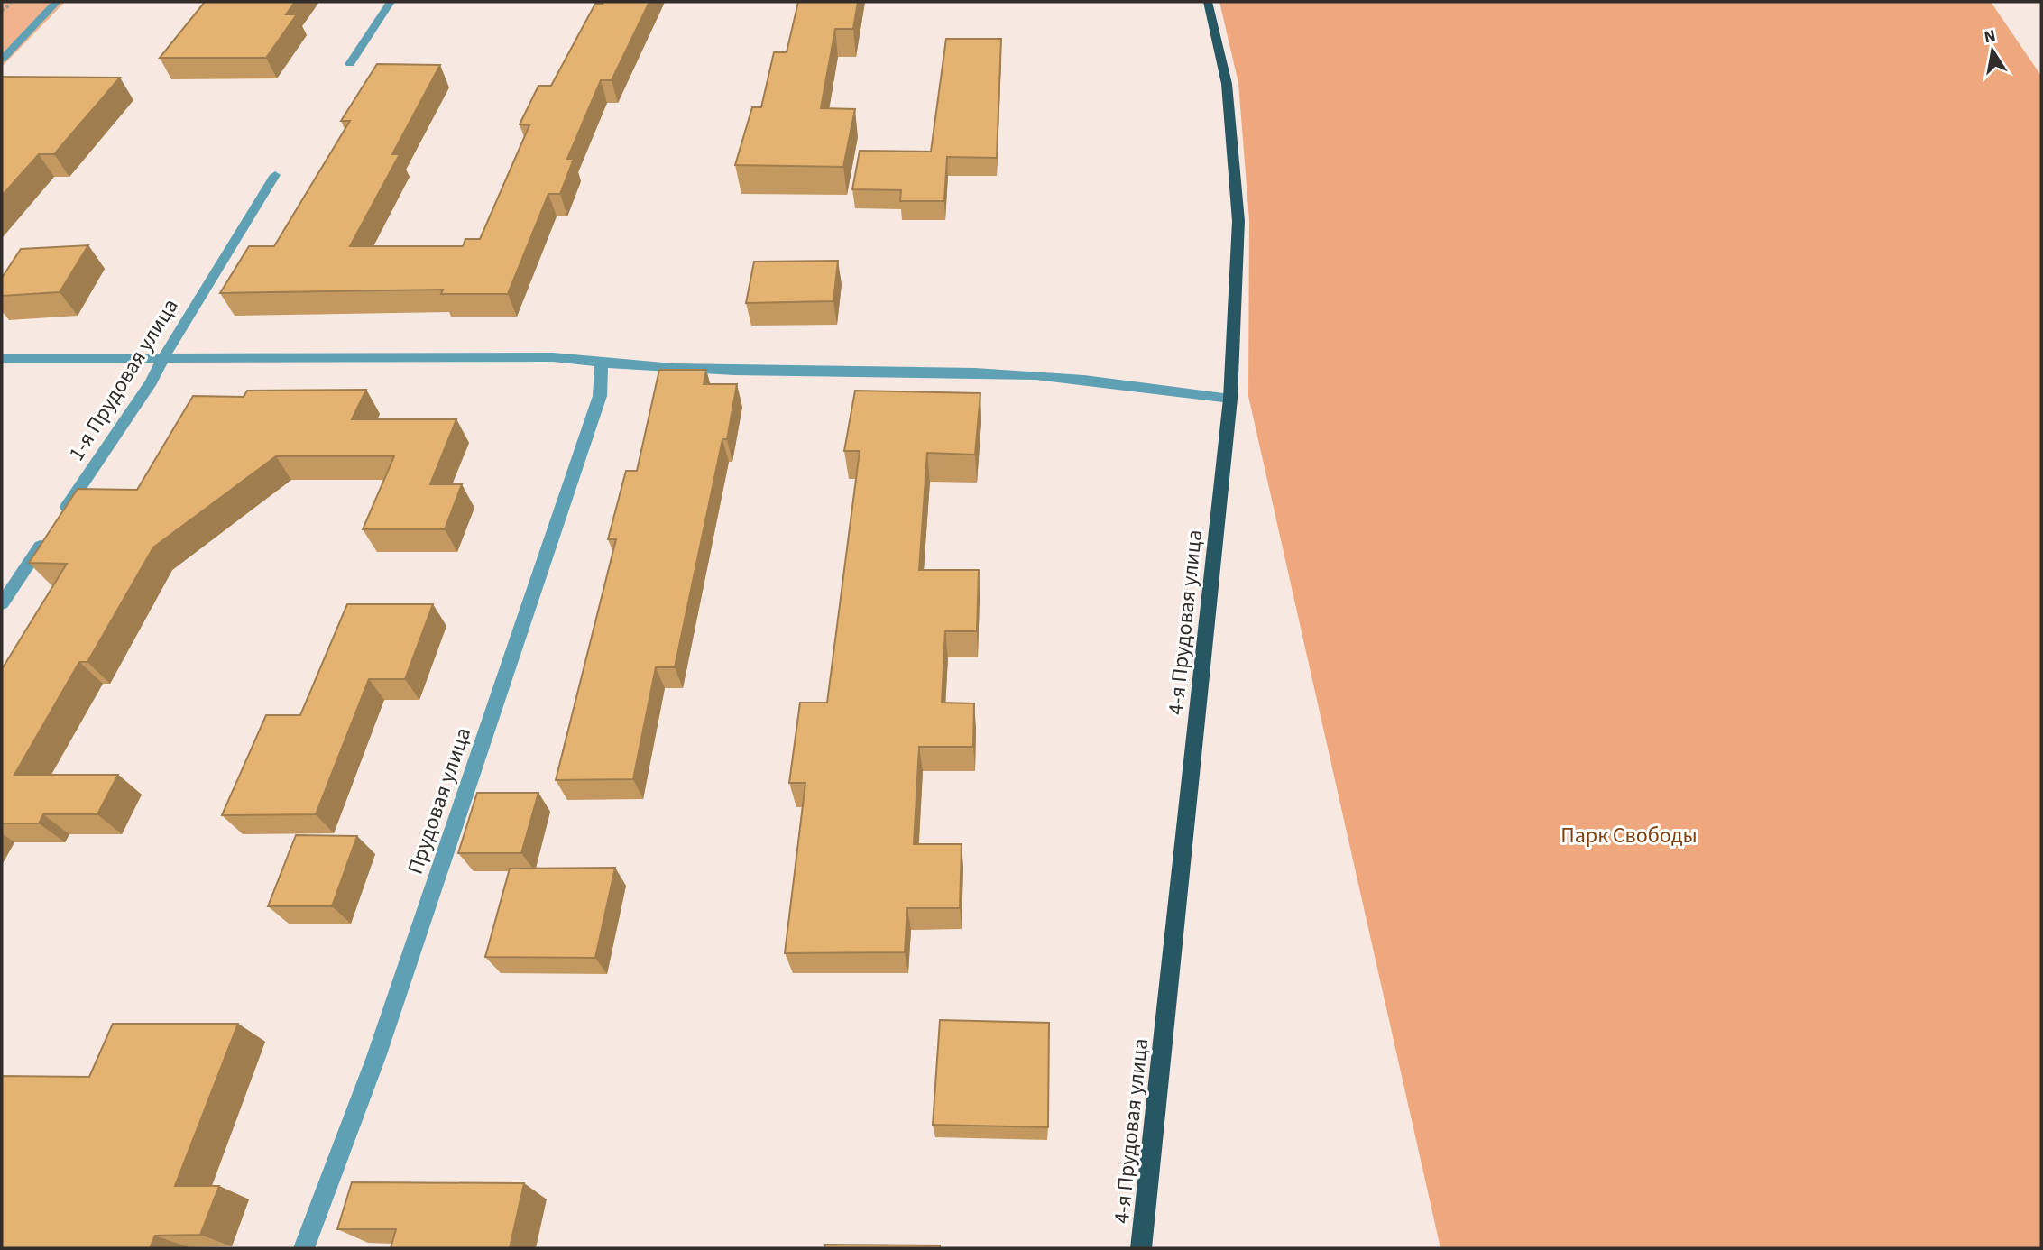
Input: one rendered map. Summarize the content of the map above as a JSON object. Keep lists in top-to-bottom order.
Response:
{
  "streets": {
    "main road": ["4-я Прудовая улица"],
    "street": ["1-я Прудовая улица", "Прудовая улица"]
  },
  "parks": ["Парк Свободы"],
  "north": "top"
}
